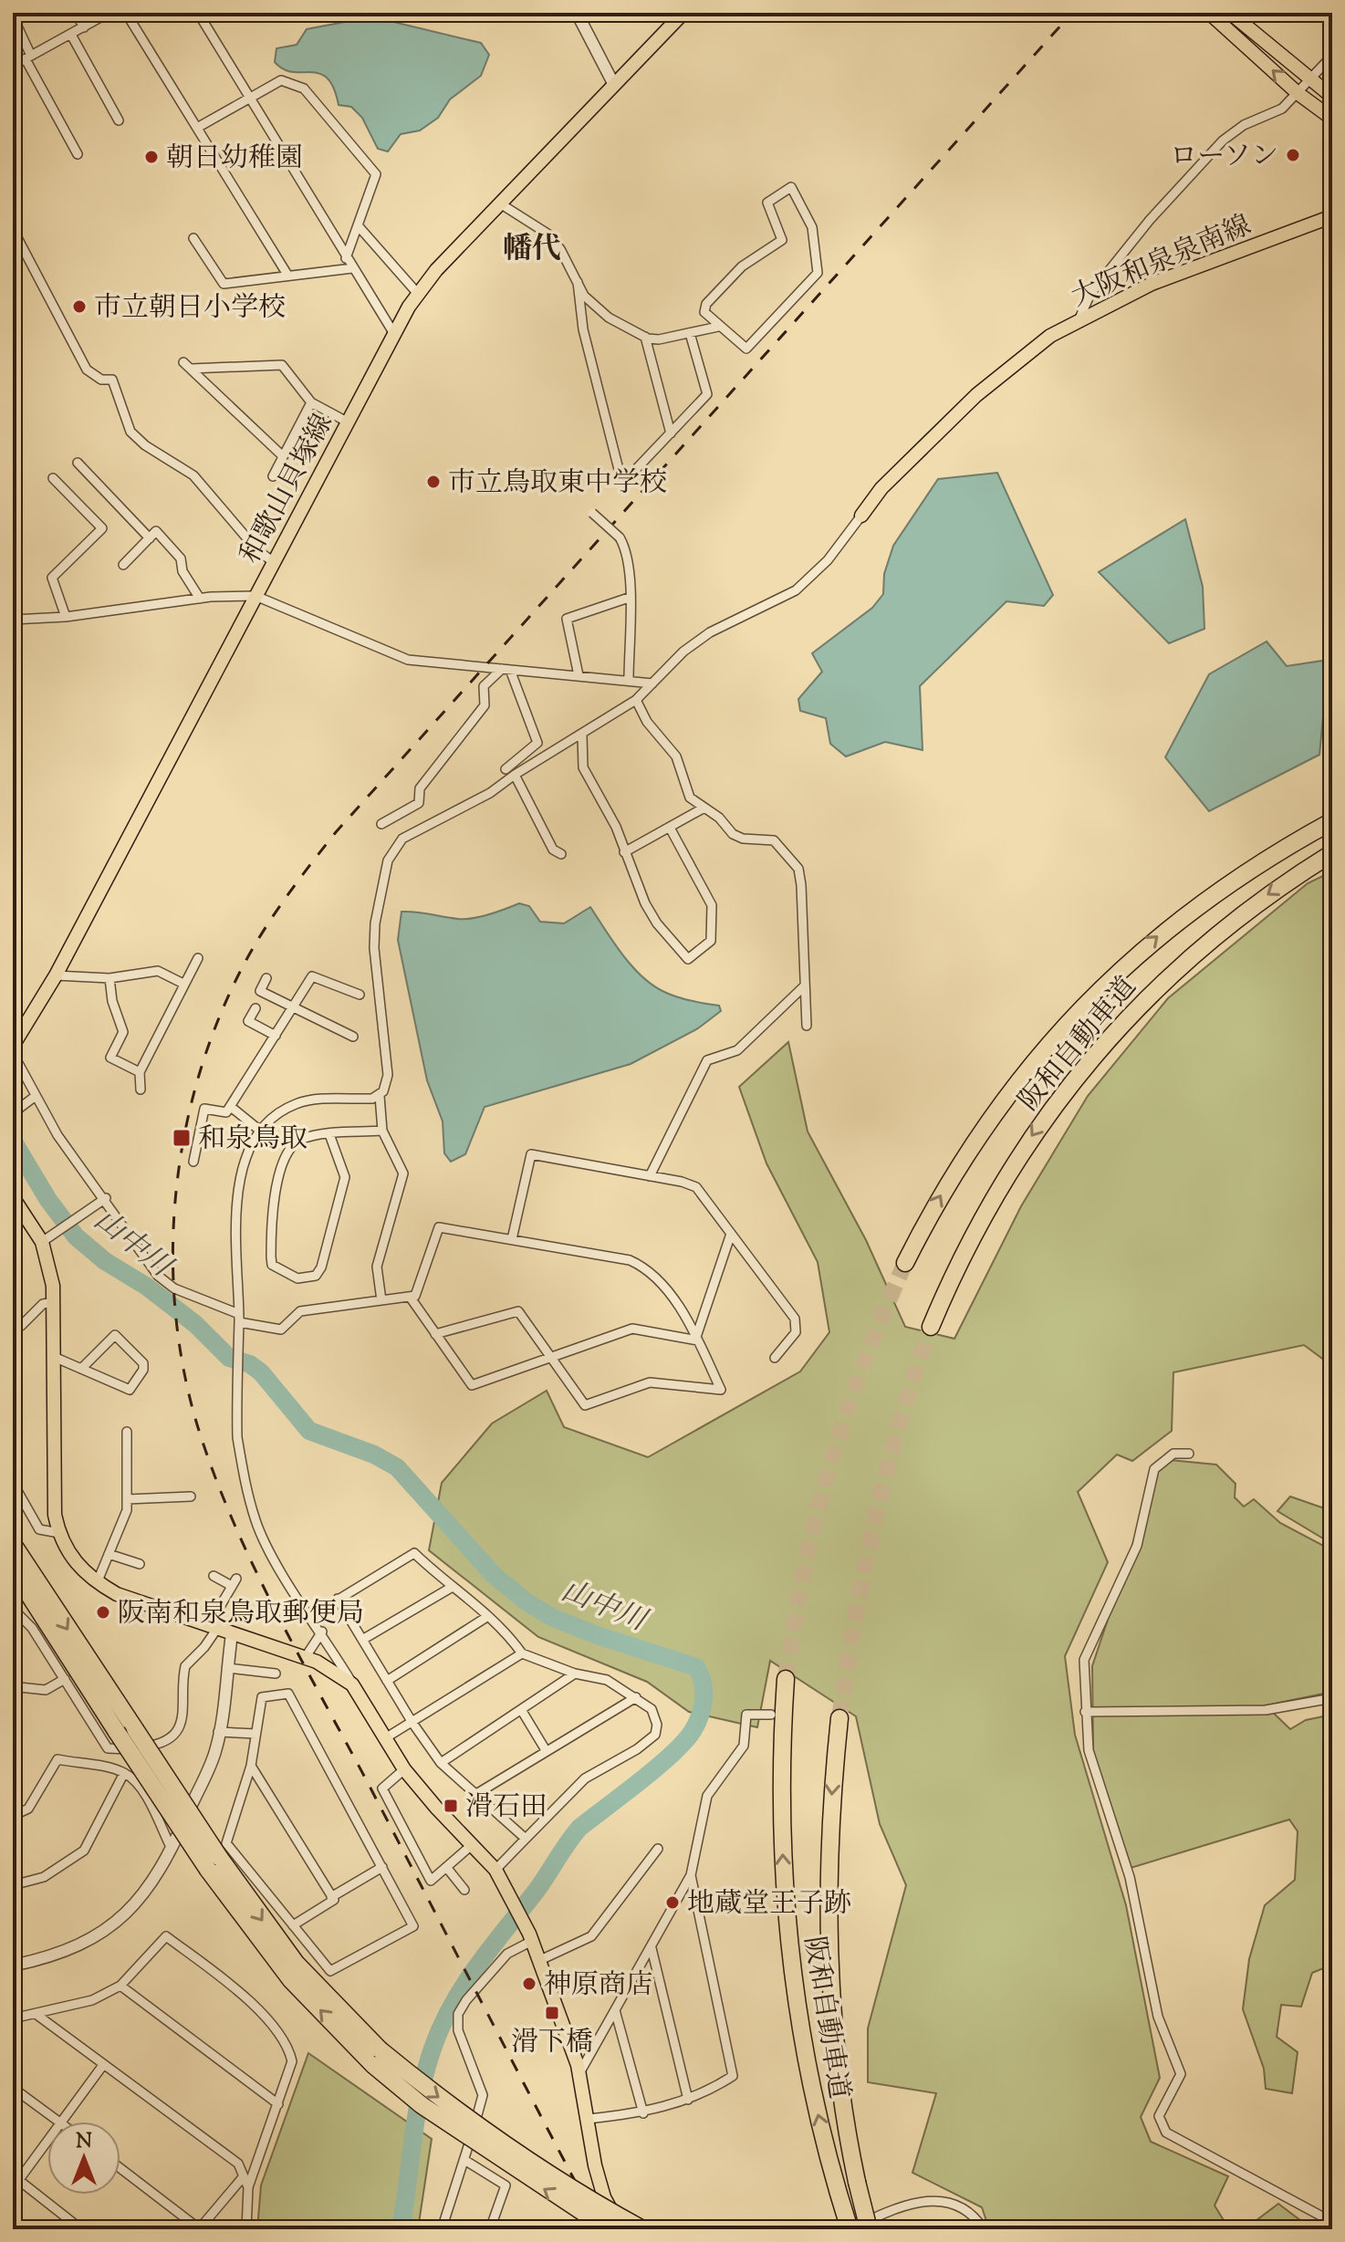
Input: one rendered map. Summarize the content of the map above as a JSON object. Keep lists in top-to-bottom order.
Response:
{
  "streets": {
    "highway": ["阪和自動車道"],
    "main road": ["大阪和泉泉南線", "和歌山貝塚線"]
  },
  "districts": ["幡代"],
  "water": ["山中川"],
  "places": {
    "other": [
      "ローソン",
      "朝日幼稚園",
      "市立朝日小学校",
      "市立鳥取東中学校",
      "阪南和泉鳥取郵便局",
      "地蔵堂王子跡",
      "神原商店"
    ],
    "transit": ["和泉鳥取", "滑石田", "滑下橋"]
  },
  "north": "top"
}
